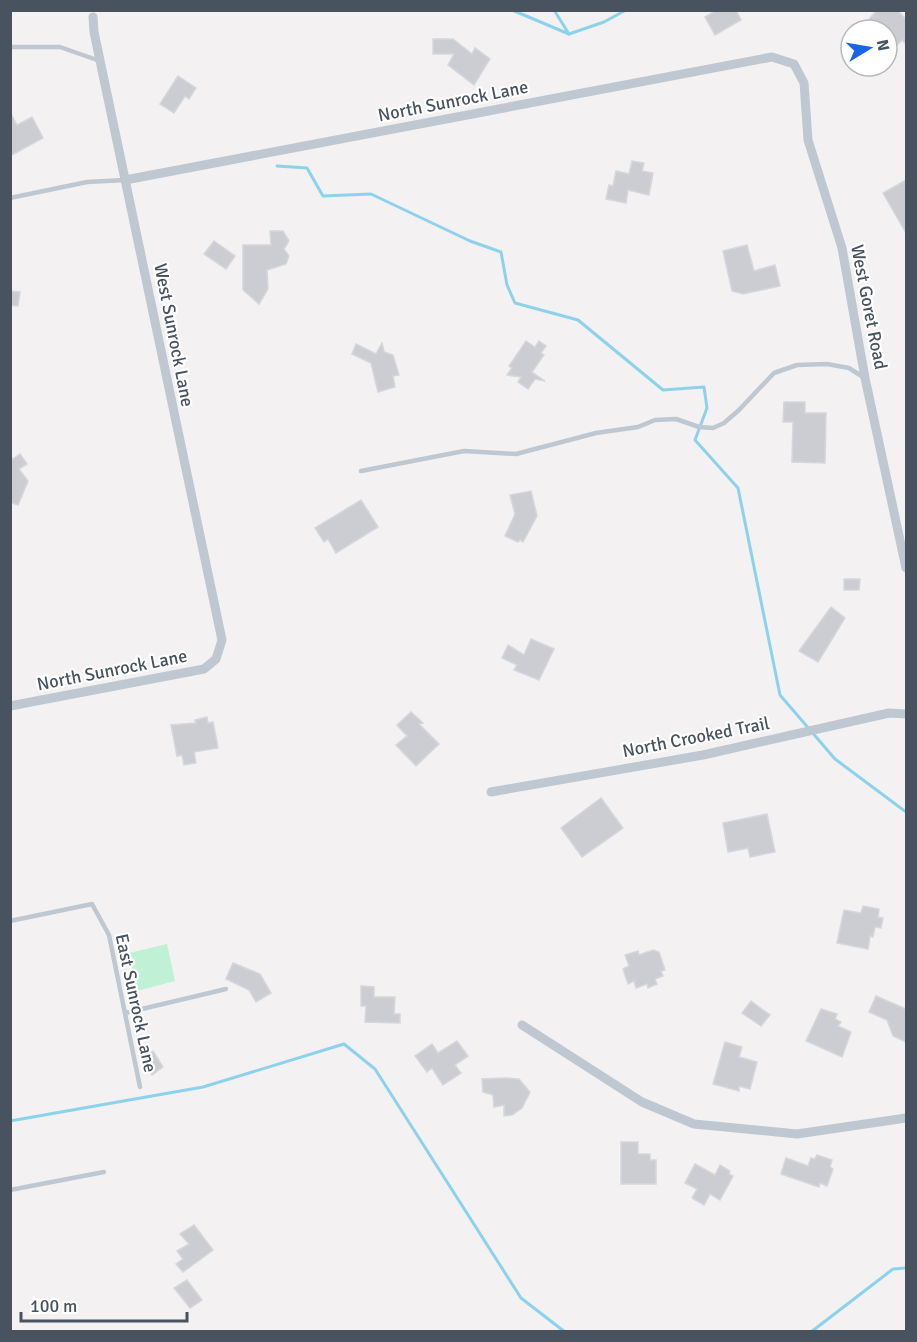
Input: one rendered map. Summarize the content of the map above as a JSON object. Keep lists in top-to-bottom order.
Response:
{
  "streets": {
    "street": [
      "North Sunrock Lane",
      "West Goret Road",
      "West Sunrock Lane",
      "North Crooked Trail"
    ],
    "lane": ["East Sunrock Lane"]
  },
  "crossings": [
    ["North Sunrock Lane", "West Goret Road"],
    ["North Sunrock Lane", "West Sunrock Lane"]
  ],
  "scale_bar": "100 m",
  "north": "right"
}
